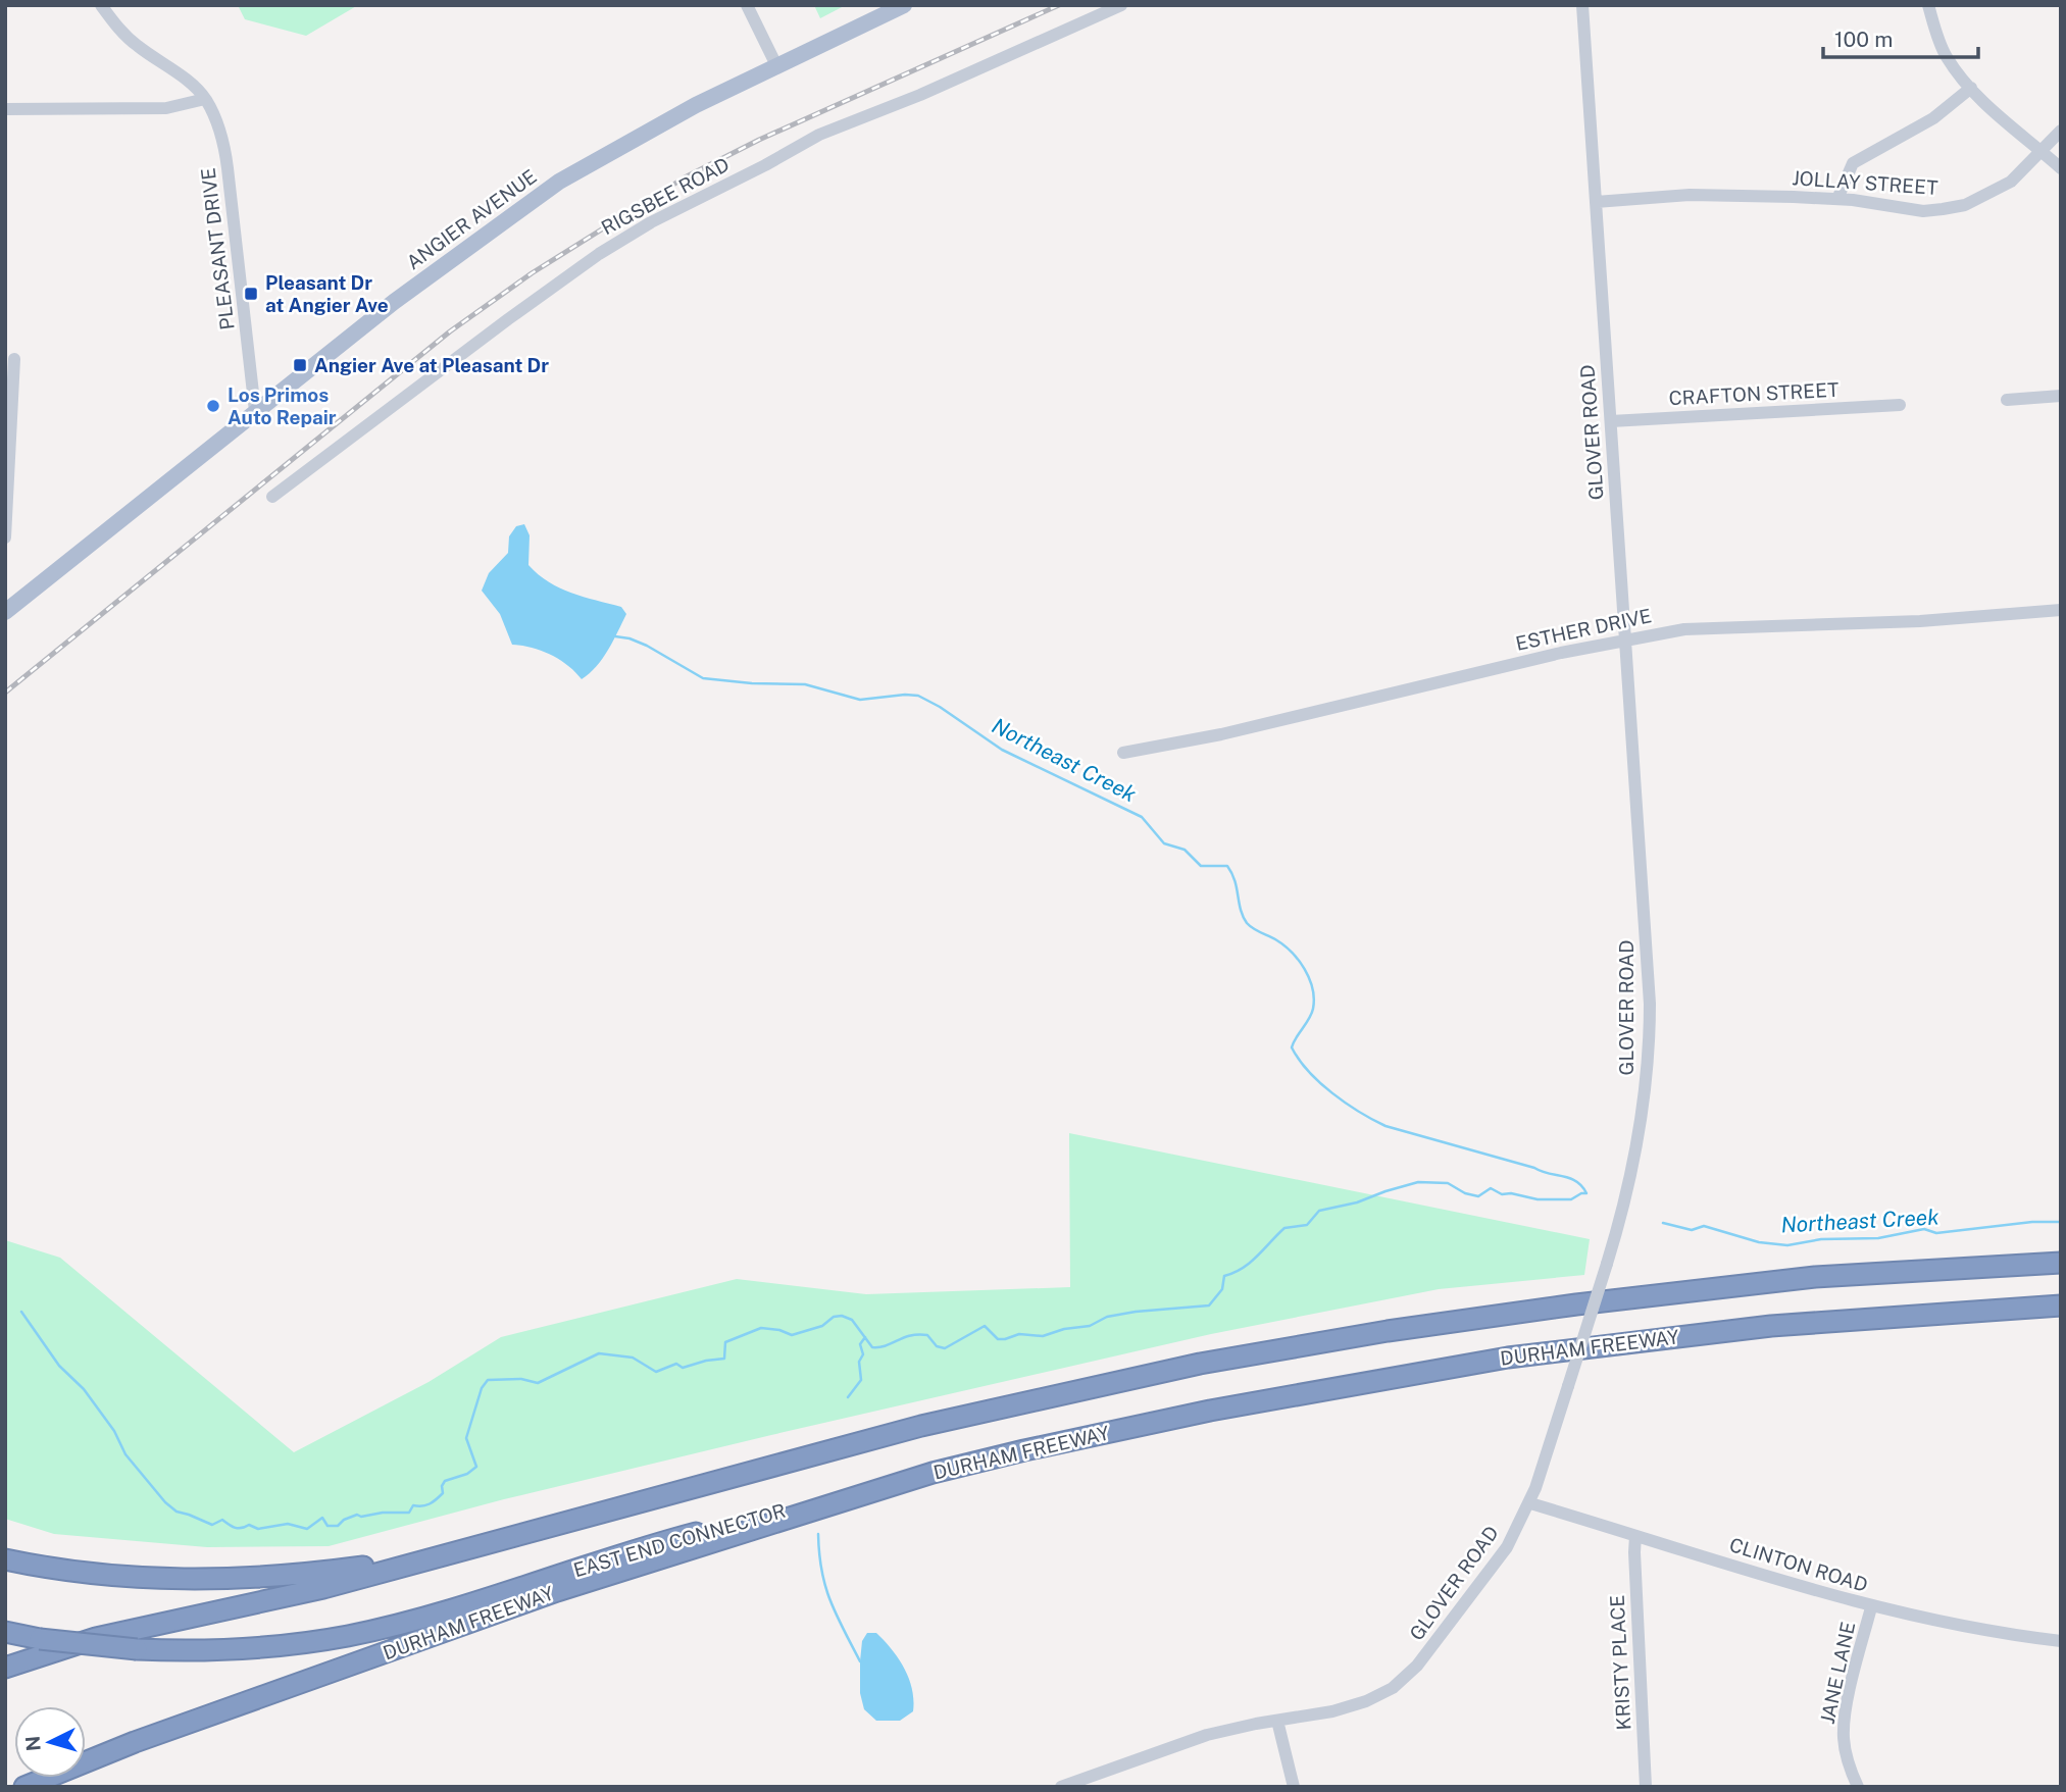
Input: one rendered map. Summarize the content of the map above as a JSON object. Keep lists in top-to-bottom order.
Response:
{
  "streets": {
    "highway": ["DURHAM FREEWAY", "EAST END CONNECTOR"],
    "main road": ["ANGIER AVENUE"],
    "street": [
      "JOLLAY STREET",
      "RIGSBEE ROAD",
      "PLEASANT DRIVE",
      "CRAFTON STREET",
      "GLOVER ROAD",
      "ESTHER DRIVE",
      "CLINTON ROAD",
      "KRISTY PLACE",
      "JANE LANE"
    ]
  },
  "crossings": [
    ["JOLLAY STREET", "GLOVER ROAD"],
    ["ANGIER AVENUE", "PLEASANT DRIVE"],
    ["CRAFTON STREET", "GLOVER ROAD"],
    ["GLOVER ROAD", "ESTHER DRIVE"],
    ["GLOVER ROAD", "CLINTON ROAD"],
    ["DURHAM FREEWAY", "EAST END CONNECTOR"],
    ["CLINTON ROAD", "KRISTY PLACE"],
    ["CLINTON ROAD", "JANE LANE"]
  ],
  "water": ["Northeast Creek"],
  "places": {
    "transit": ["Pleasant Dr at Angier Ave", "Angier Ave at Pleasant Dr"],
    "other": ["Los Primos Auto Repair"]
  },
  "scale_bar": "100 m",
  "north": "left"
}
